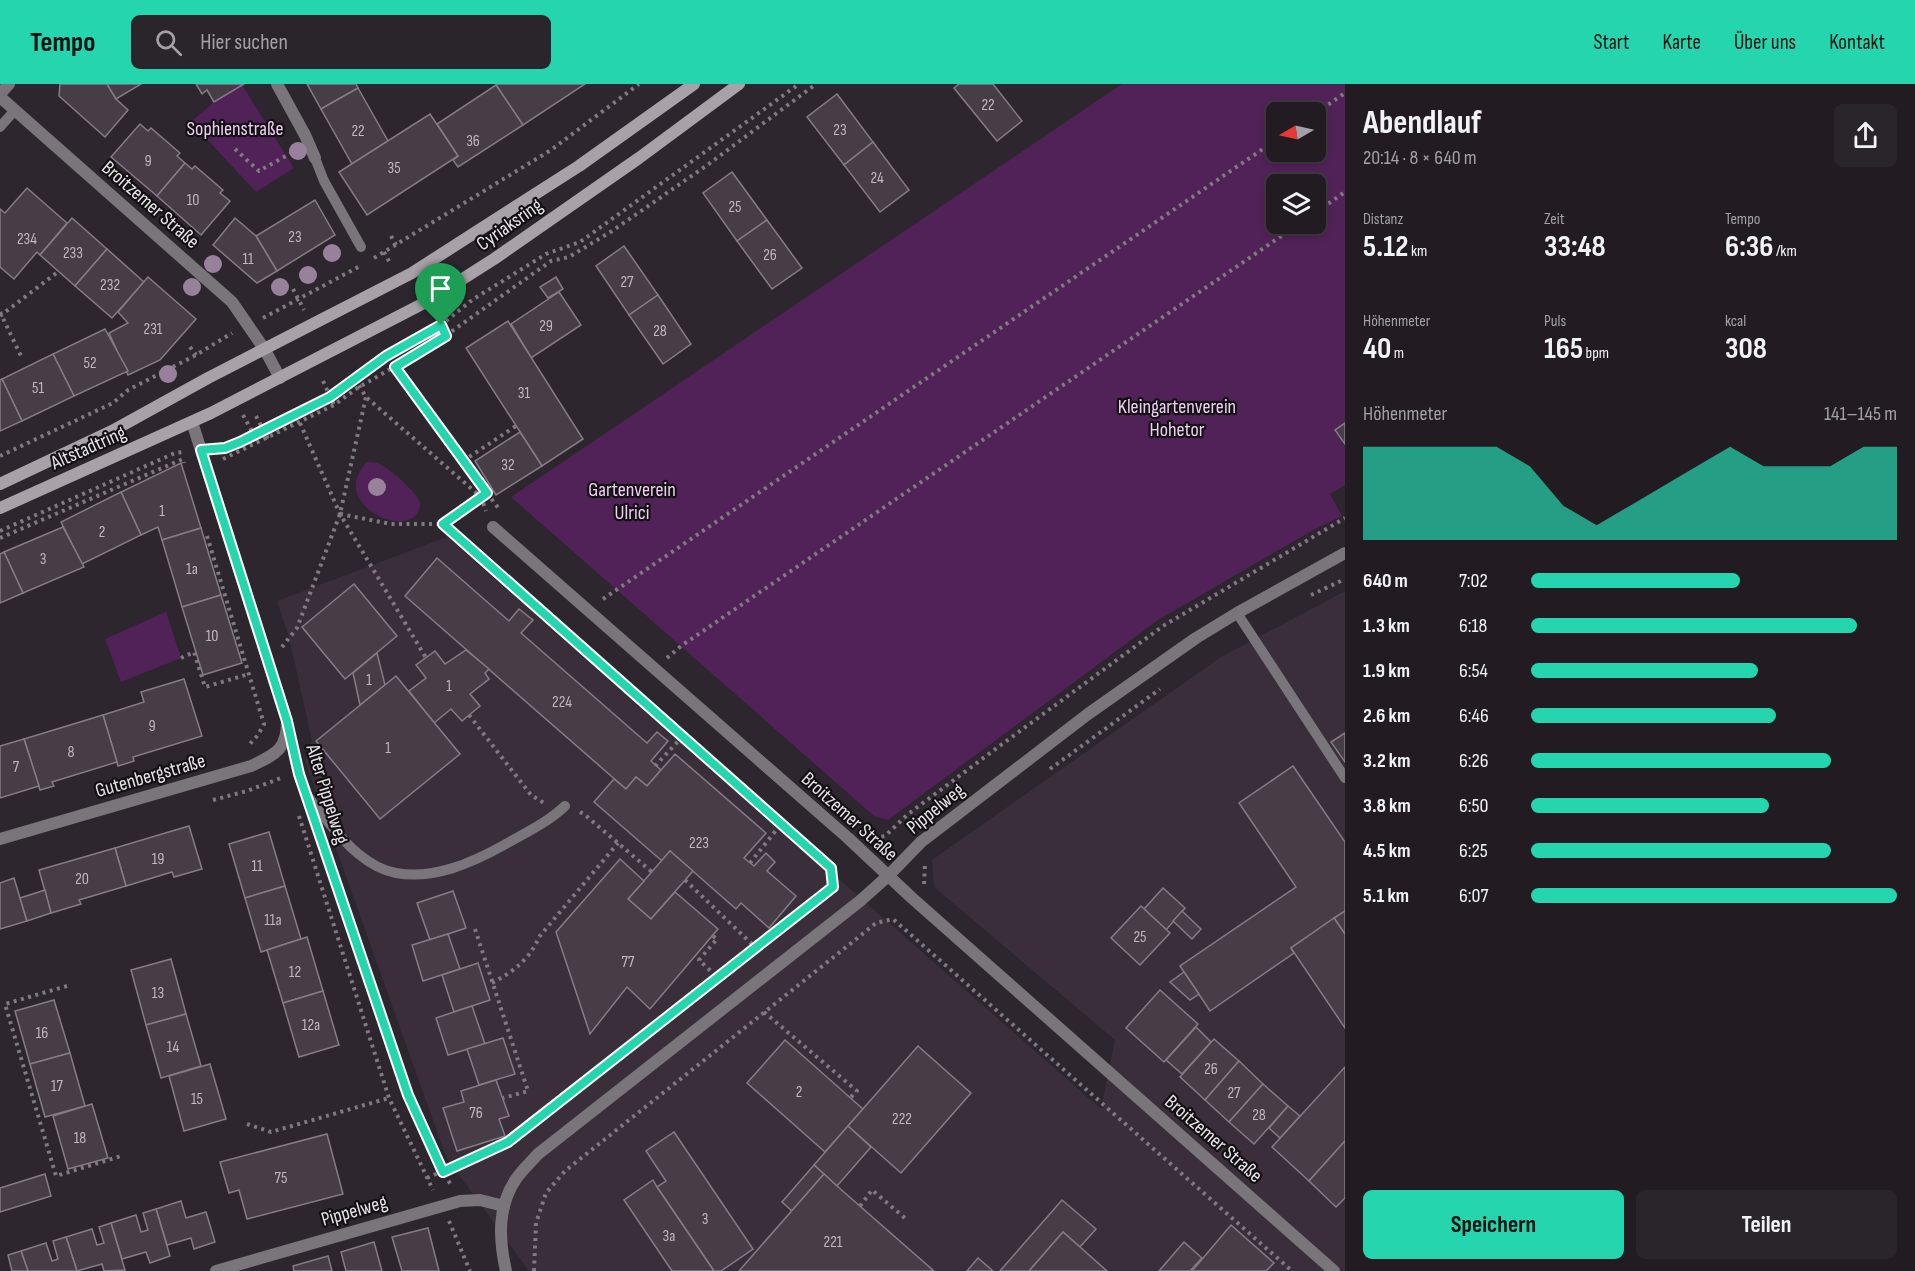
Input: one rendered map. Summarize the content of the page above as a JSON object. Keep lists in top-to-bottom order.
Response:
{
  "streets": {
    "main road": ["Cyriaksring", "Altstadtring"],
    "street": [
      "Broitzemer Straße",
      "Gutenbergstraße",
      "Alter Pippelweg",
      "Pippelweg"
    ]
  },
  "crossings": [
    ["Broitzemer Straße", "Cyriaksring"],
    ["Broitzemer Straße", "Pippelweg"],
    ["Cyriaksring", "Altstadtring"],
    ["Cyriaksring", "Alter Pippelweg"],
    ["Altstadtring", "Alter Pippelweg"],
    ["Gutenbergstraße", "Alter Pippelweg"]
  ],
  "parks": ["Sophienstraße", "Kleingartenverein Hohetor", "Gartenverein Ulrici"],
  "house_numbers": [
    "22",
    "23",
    "22",
    "36",
    "9",
    "35",
    "24",
    "10",
    "25",
    "23",
    "234",
    "233",
    "26",
    "11",
    "27",
    "232",
    "29",
    "231",
    "28",
    "52",
    "51",
    "31",
    "32",
    "1",
    "2",
    "3",
    "1a",
    "10",
    "1",
    "1",
    "224",
    "9",
    "1",
    "8",
    "7",
    "223",
    "19",
    "11",
    "20",
    "11a",
    "25",
    "77",
    "12",
    "13",
    "12a",
    "16",
    "14",
    "26",
    "17",
    "2",
    "27",
    "15",
    "76",
    "28",
    "222",
    "18",
    "75",
    "3",
    "3a",
    "221"
  ],
  "north": "left",
  "page": {
    "header": "Tempo",
    "search": "Hier suchen",
    "nav": [
      "Start",
      "Karte",
      "Über uns",
      "Kontakt"
    ],
    "heading": ["Abendlauf", "20:14 · 8 × 640 m"],
    "stats": [
      ["Distanz", "5.12 km"],
      ["Zeit", "33:48"],
      ["Tempo", "6:36 /km"],
      ["Höhenmeter", "40 m"],
      ["Puls", "165 bpm"],
      ["kcal", "308"]
    ],
    "chart": ["Höhenmeter", "141–145 m"],
    "list": [
      {
        "name": "640 m",
        "note": "7:02"
      },
      {
        "name": "1.3 km",
        "note": "6:18"
      },
      {
        "name": "1.9 km",
        "note": "6:54"
      },
      {
        "name": "2.6 km",
        "note": "6:46"
      },
      {
        "name": "3.2 km",
        "note": "6:26"
      },
      {
        "name": "3.8 km",
        "note": "6:50"
      },
      {
        "name": "4.5 km",
        "note": "6:25"
      },
      {
        "name": "5.1 km",
        "note": "6:07"
      }
    ],
    "buttons": ["Speichern", "Teilen"]
  }
}
